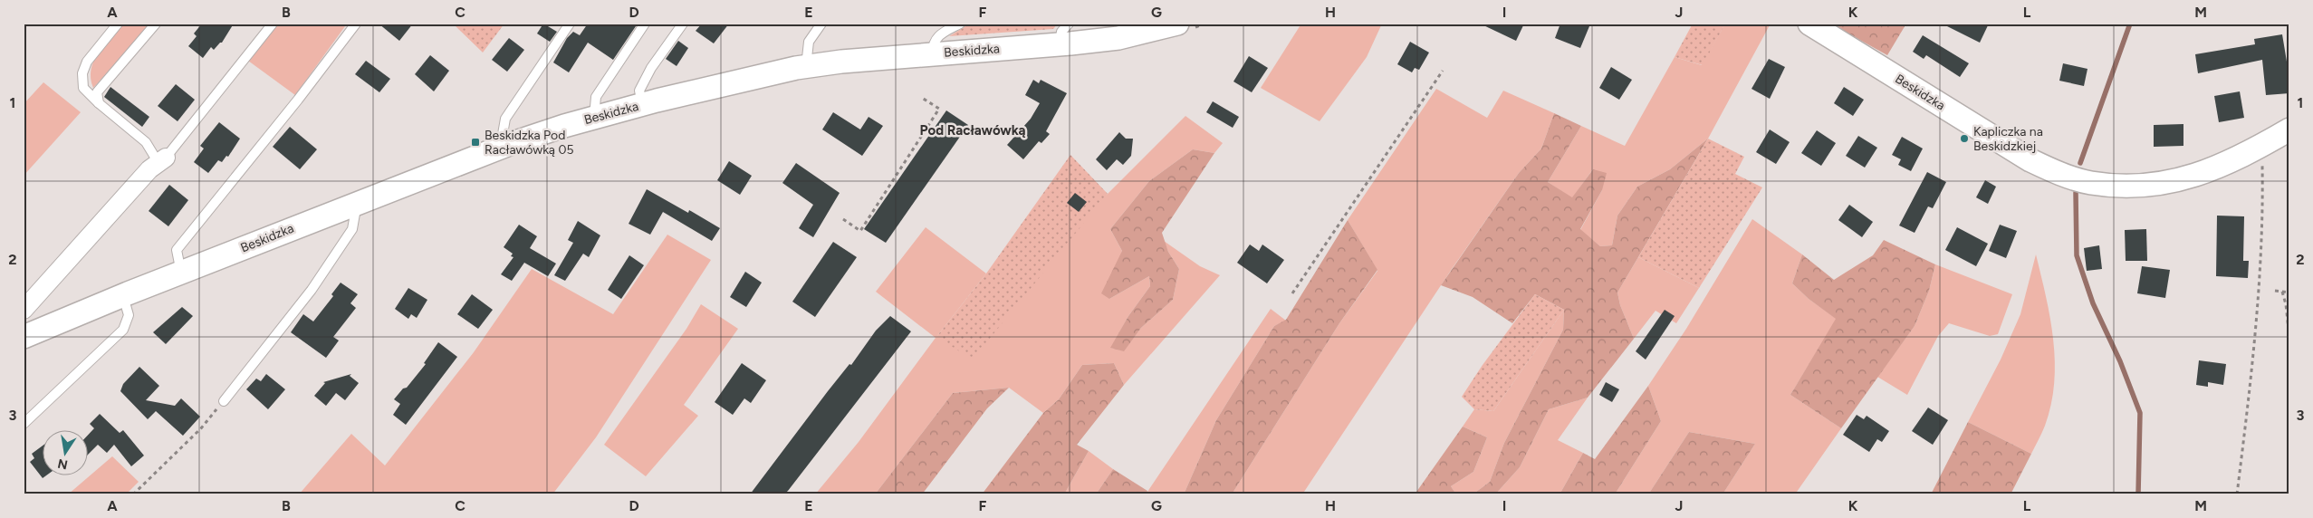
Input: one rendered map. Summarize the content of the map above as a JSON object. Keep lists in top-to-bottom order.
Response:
{
  "streets": {
    "street": ["Beskidzka"]
  },
  "districts": ["Pod Racławówką"],
  "places": {
    "other": ["Kapliczka na Beskidzkiej"],
    "transit": ["Beskidzka Pod Racławówką 05"]
  },
  "north": "bottom",
  "grid": {
    "columns": [
      "A",
      "B",
      "C",
      "D",
      "E",
      "F",
      "G",
      "H",
      "I",
      "J",
      "K",
      "L",
      "M"
    ],
    "rows": ["1", "2", "3"]
  }
}
